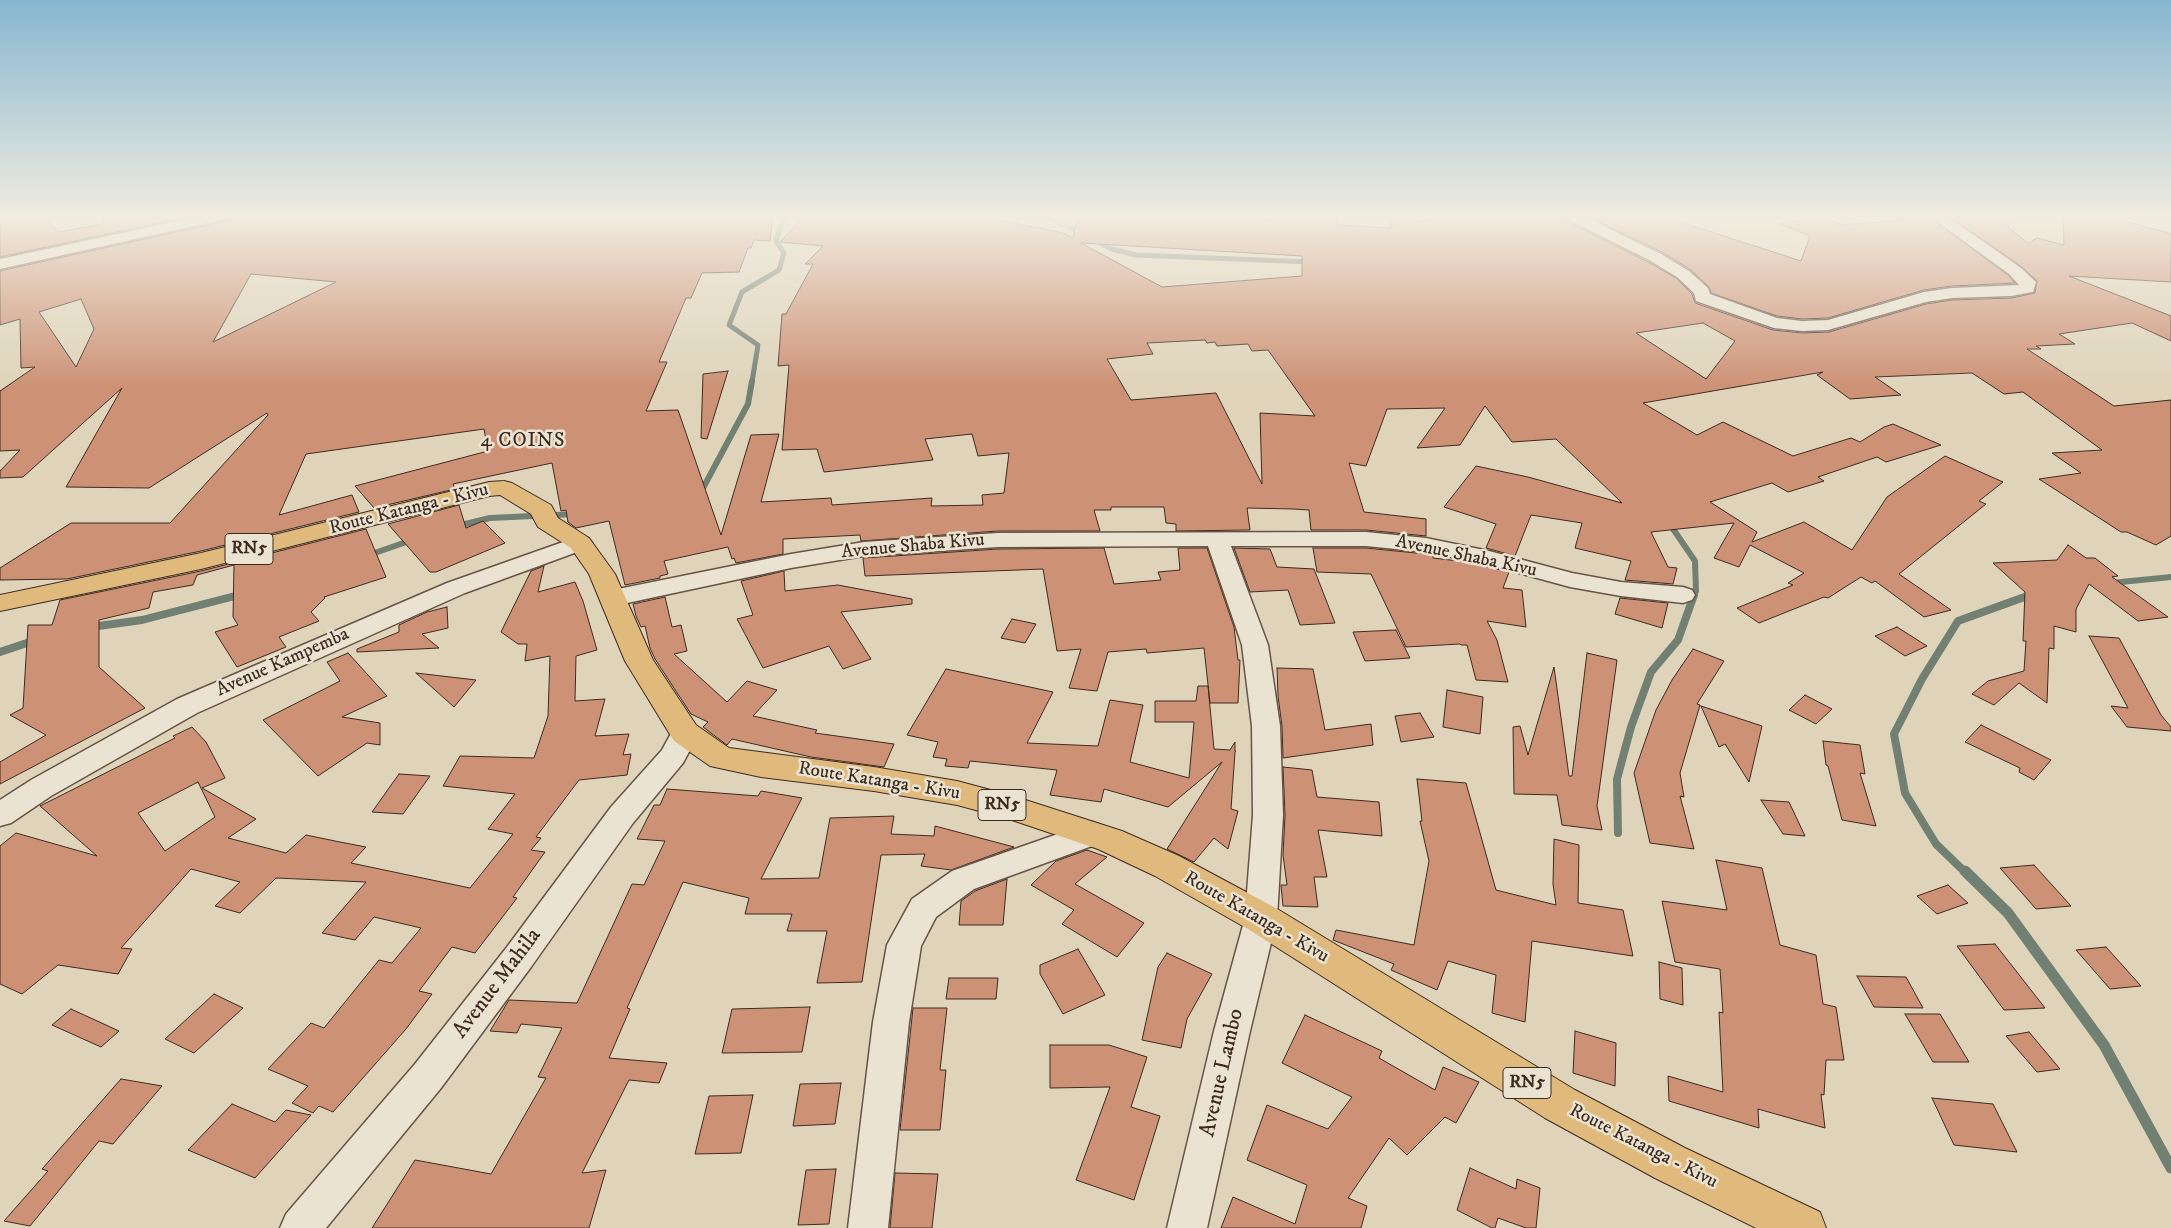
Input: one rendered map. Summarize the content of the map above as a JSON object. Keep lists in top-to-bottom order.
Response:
{
  "streets": {
    "highway": ["Route Katanga - Kivu", "RN5"],
    "street": [
      "Avenue Shaba Kivu",
      "Avenue Kampemba",
      "Avenue Mahila",
      "Avenue Lambo"
    ]
  },
  "crossings": [
    ["Route Katanga - Kivu", "Avenue Shaba Kivu"],
    ["Route Katanga - Kivu", "Avenue Kampemba"],
    ["Route Katanga - Kivu", "Avenue Mahila"],
    ["Route Katanga - Kivu", "Avenue Lambo"]
  ],
  "districts": ["4 COINS"]
}
